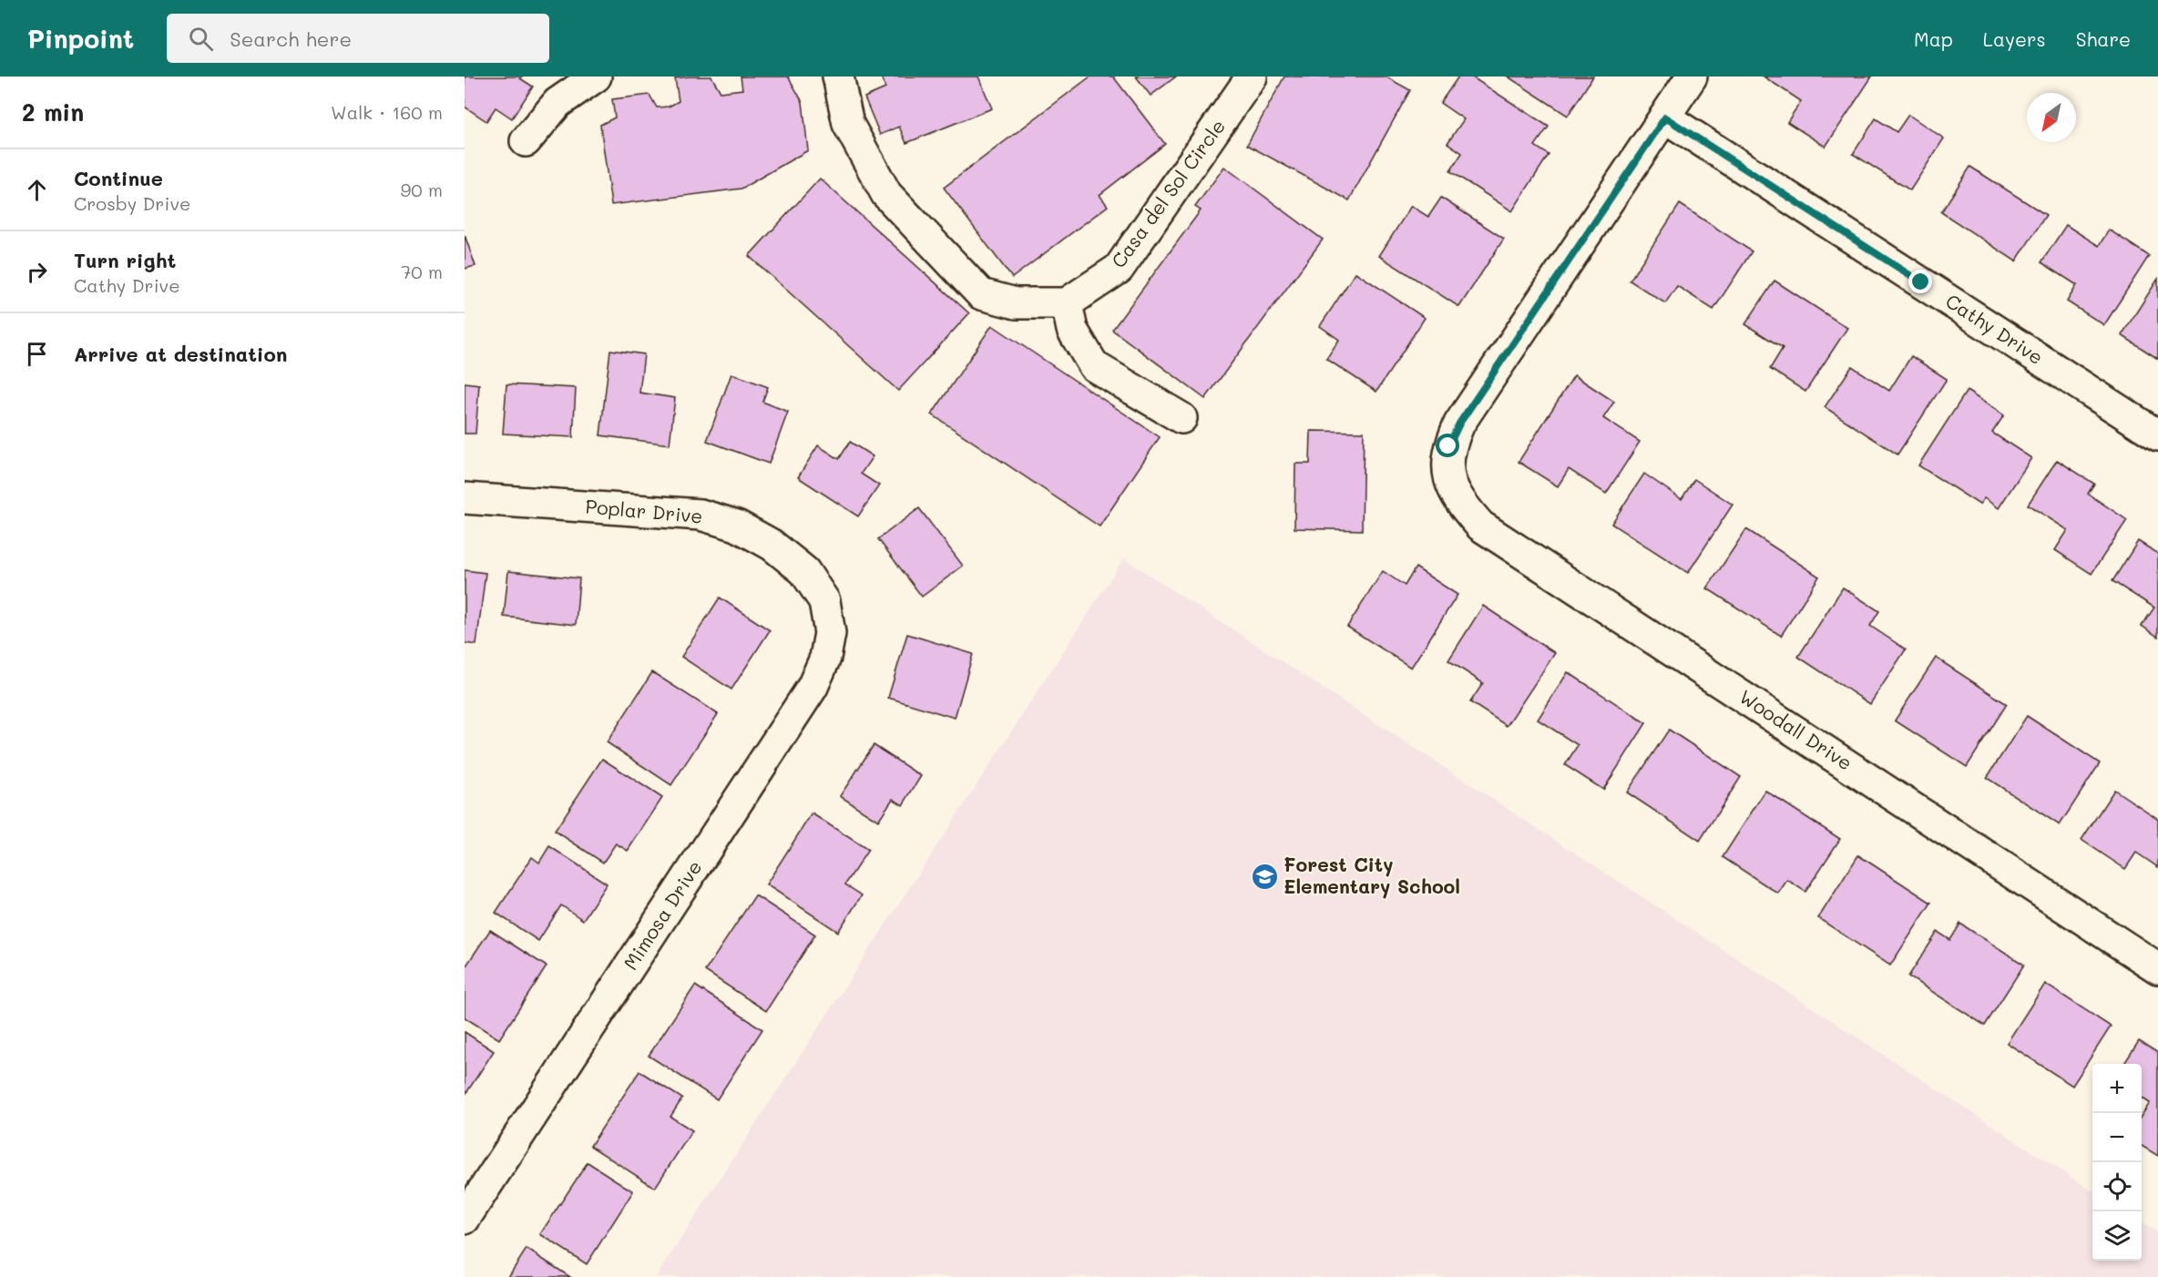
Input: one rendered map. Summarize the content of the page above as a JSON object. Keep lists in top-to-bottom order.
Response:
{
  "streets": {
    "street": [
      "Casa del Sol Circle",
      "Cathy Drive",
      "Poplar Drive",
      "Woodall Drive",
      "Mimosa Drive"
    ]
  },
  "crossings": [
    ["Cathy Drive", "Woodall Drive"],
    ["Poplar Drive", "Mimosa Drive"]
  ],
  "places": {
    "school or university": ["Forest City Elementary School"]
  },
  "north": "bottom left",
  "page": {
    "header": "Pinpoint",
    "search": "Search here",
    "nav": ["Map", "Layers", "Share"],
    "heading": ["2 min", "Walk · 160 m"],
    "list": [
      ["Continue", "Crosby Drive", "90 m"],
      ["Turn right", "Cathy Drive", "70 m"],
      "Arrive at destination"
    ],
    "map_buttons": ["+", "−"]
  }
}
